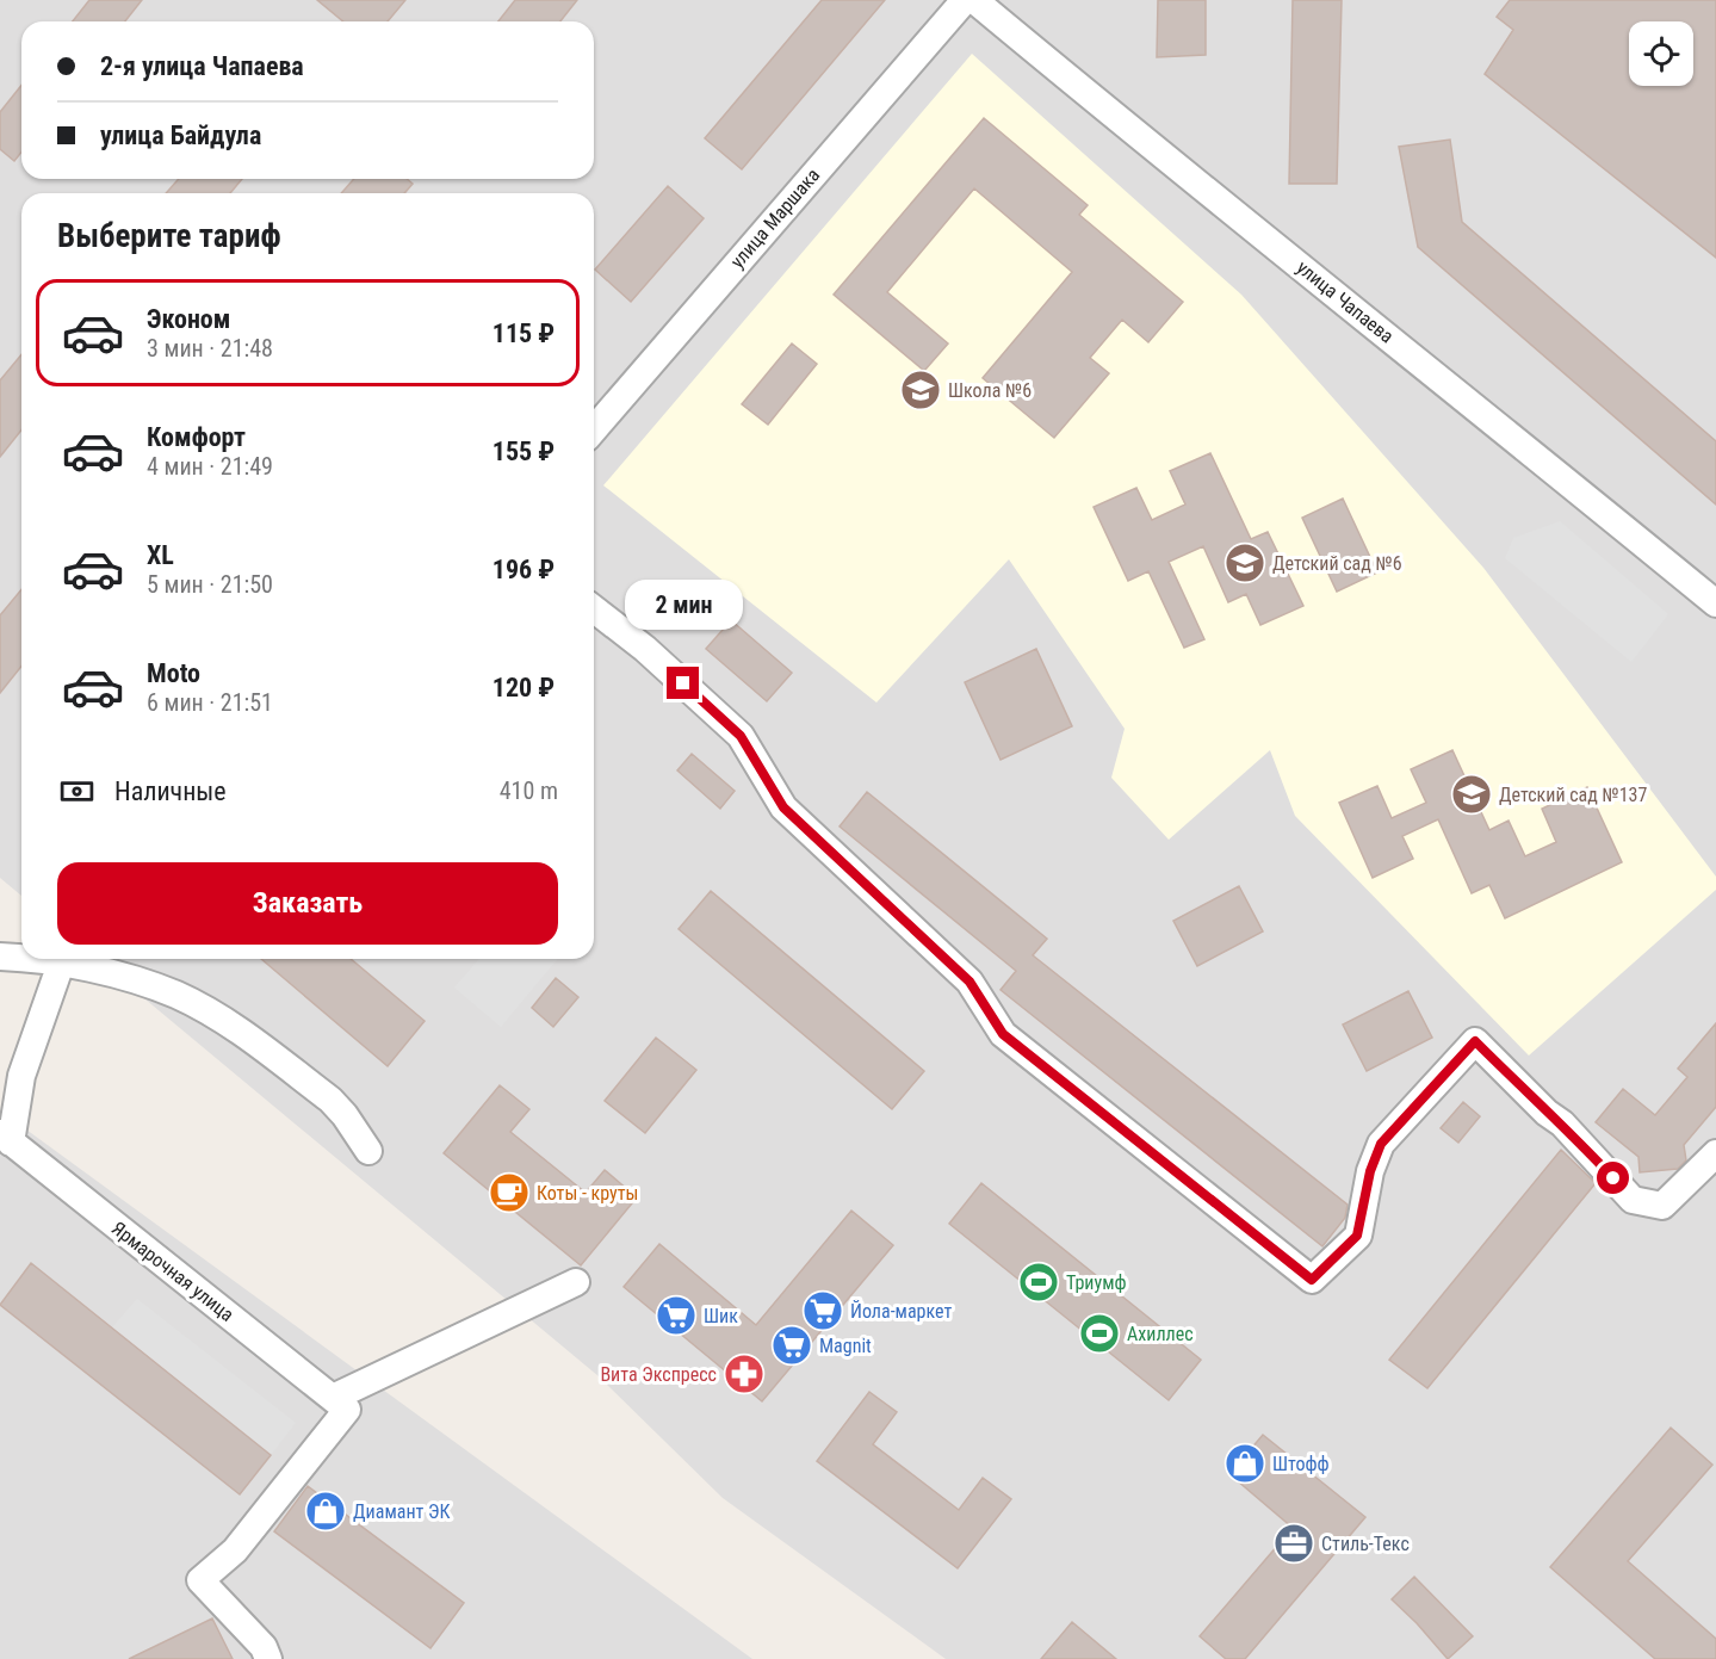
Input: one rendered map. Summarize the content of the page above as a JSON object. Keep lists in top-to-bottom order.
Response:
{
  "streets": {
    "street": ["улица Маршака", "улица Чапаева", "Ярмарочная улица"]
  },
  "places": {
    "school or university": ["Школа №6", "Детский сад №6", "Детский сад №137"],
    "cafe": ["Коты - круты"],
    "sports": ["Триумф", "Ахиллес"],
    "supermarket": ["Йола-маркет", "Шик", "Magnit"],
    "pharmacy": ["Вита Экспресс"],
    "shop": ["Штофф", "Диамант ЭК"],
    "office": ["Стиль-Текс"]
  },
  "page": {
    "banner": ["2-я улица Чапаева", "улица Байдула"],
    "heading": "Выберите тариф",
    "list": [
      {
        "name": "Эконом",
        "note": "3 мин · 21:48",
        "value": "115 ₽"
      },
      {
        "name": "Комфорт",
        "note": "4 мин · 21:49",
        "value": "155 ₽"
      },
      {
        "name": "XL",
        "note": "5 мин · 21:50",
        "value": "196 ₽"
      },
      {
        "name": "Moto",
        "note": "6 мин · 21:51",
        "value": "120 ₽"
      }
    ],
    "bubble": "2 мин",
    "pay": ["Наличные", "410 m"],
    "buttons": "Заказать"
  }
}
